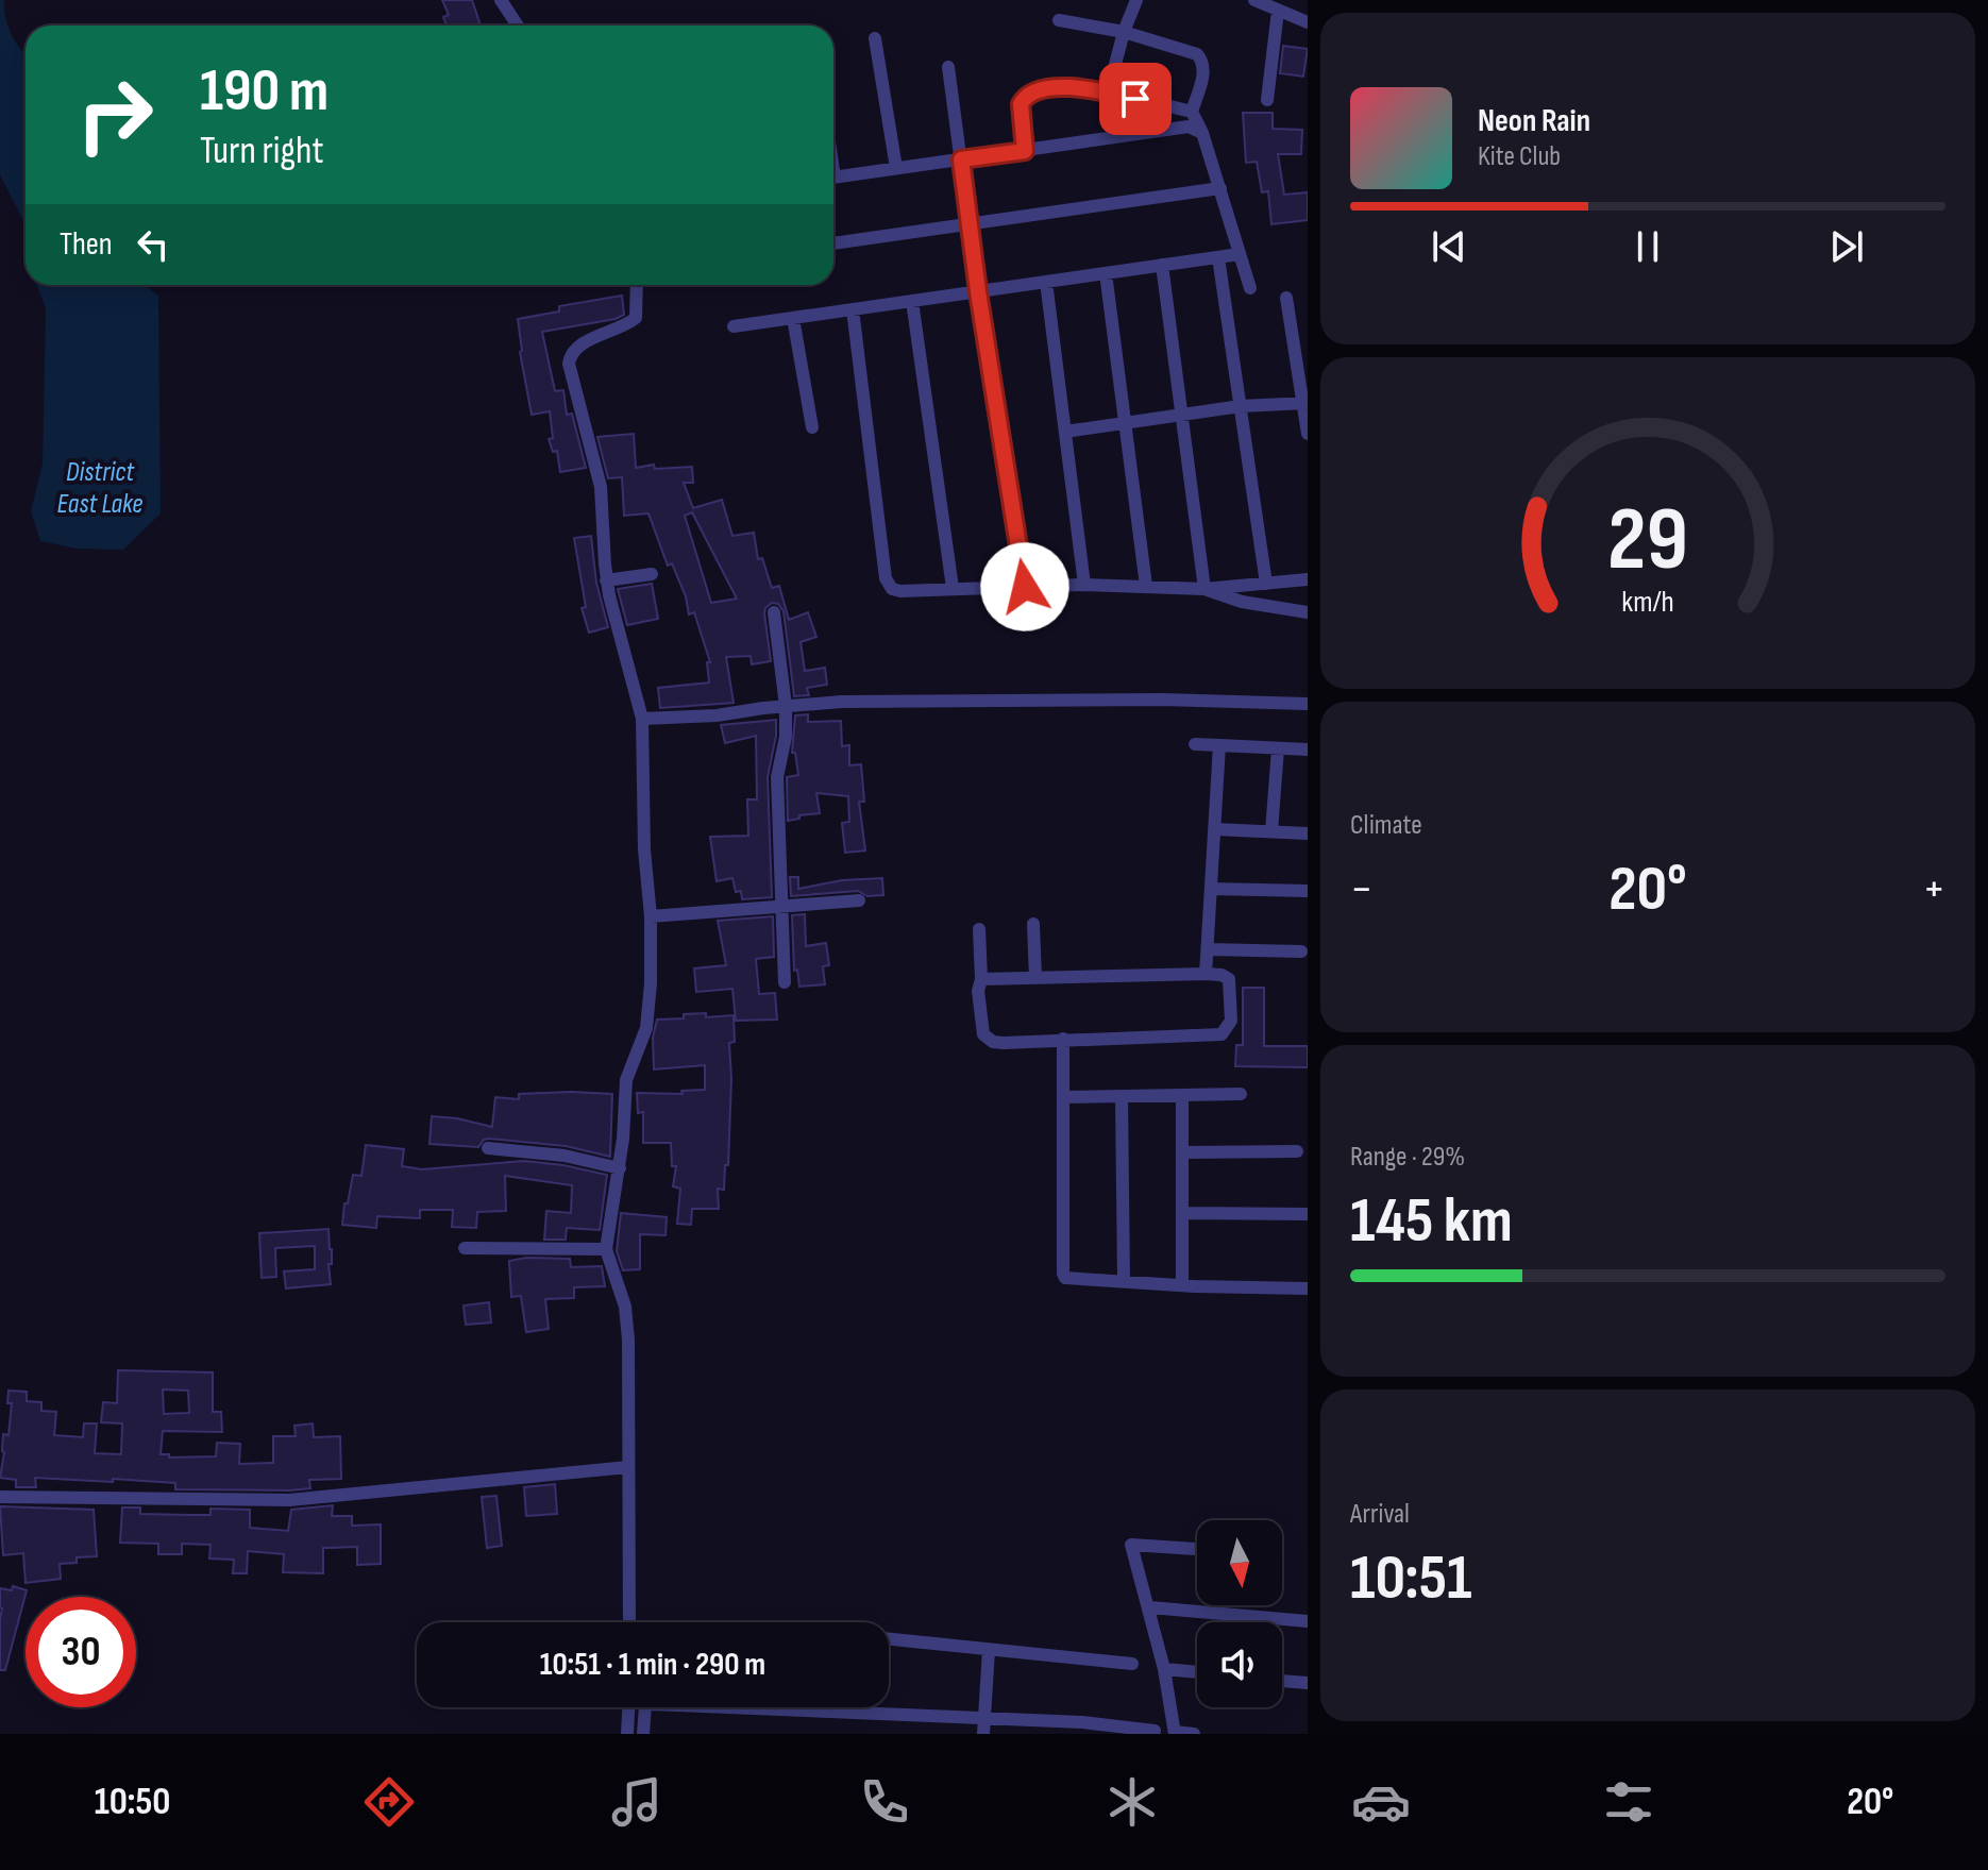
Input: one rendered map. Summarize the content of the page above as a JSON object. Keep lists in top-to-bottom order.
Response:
{
  "water": ["District East Lake"],
  "north": "bottom",
  "page": {
    "turn": ["190 m", "Turn right"],
    "song": ["Neon Rain", "Kite Club"],
    "then": "Then",
    "tile": [
      "Climate",
      ["Range · 29%", "145 km"],
      ["Arrival", "10:51"]
    ],
    "heat": ["−", "20°", "+"],
    "limit": "30",
    "trip": "10:51 · 1 min · 290 m",
    "tabs": ["10:50", "20°"],
    "gauge": ["29", "km/h"]
  }
}
